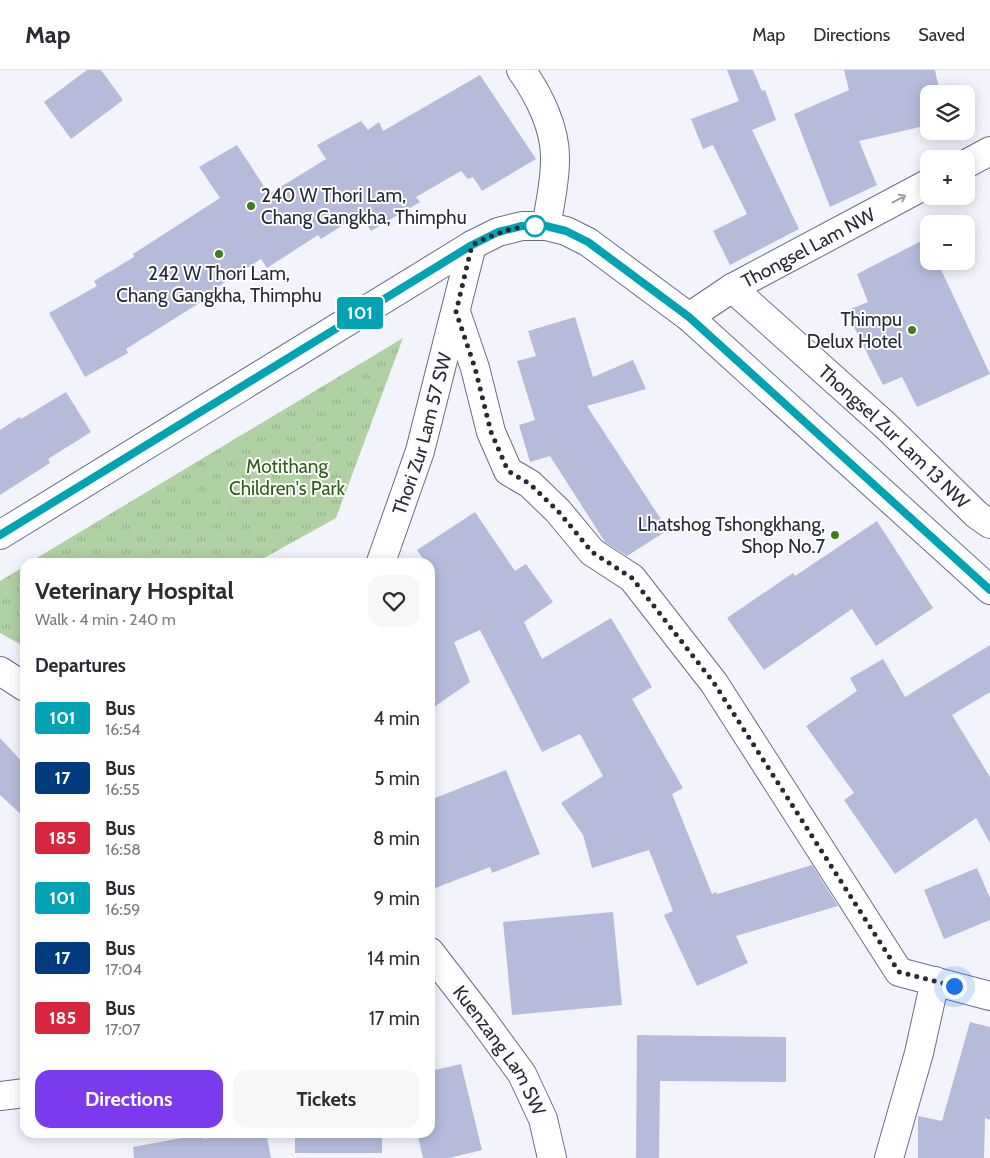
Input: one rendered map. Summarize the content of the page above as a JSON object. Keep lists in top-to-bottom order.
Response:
{
  "streets": {
    "street": [
      "Thongsel Lam NW",
      "Thori Zur Lam 57 SW",
      "Thongsel Zur Lam 13 NW",
      "Kuenzang Lam SW"
    ]
  },
  "crossings": [
    ["Thongsel Lam NW", "Thongsel Zur Lam 13 NW"]
  ],
  "one_way": ["Thongsel Lam NW"],
  "parks": ["Motithang Children's Park"],
  "places": [
    "240 W Thori Lam, Chang Gangkha, Thimphu",
    "242 W Thori Lam, Chang Gangkha, Thimphu",
    "Thimpu Delux Hotel",
    "Lhatshog Tshongkhang, Shop No.7"
  ],
  "lines": ["bus line 101"],
  "page": {
    "header": "Map",
    "nav": ["Map", "Directions", "Saved"],
    "on_map": "101",
    "map_buttons": ["+", "−"],
    "heading": [
      ["Veterinary Hospital", "Walk · 4 min · 240 m"],
      "Departures"
    ],
    "list": [
      {
        "mark": "101",
        "name": "Bus",
        "note": "16:54",
        "value": "4 min"
      },
      {
        "mark": "17",
        "name": "Bus",
        "note": "16:55",
        "value": "5 min"
      },
      {
        "mark": "185",
        "name": "Bus",
        "note": "16:58",
        "value": "8 min"
      },
      {
        "mark": "101",
        "name": "Bus",
        "note": "16:59",
        "value": "9 min"
      },
      {
        "mark": "17",
        "name": "Bus",
        "note": "17:04",
        "value": "14 min"
      },
      {
        "mark": "185",
        "name": "Bus",
        "note": "17:07",
        "value": "17 min"
      }
    ],
    "buttons": ["Directions", "Tickets"]
  }
}
